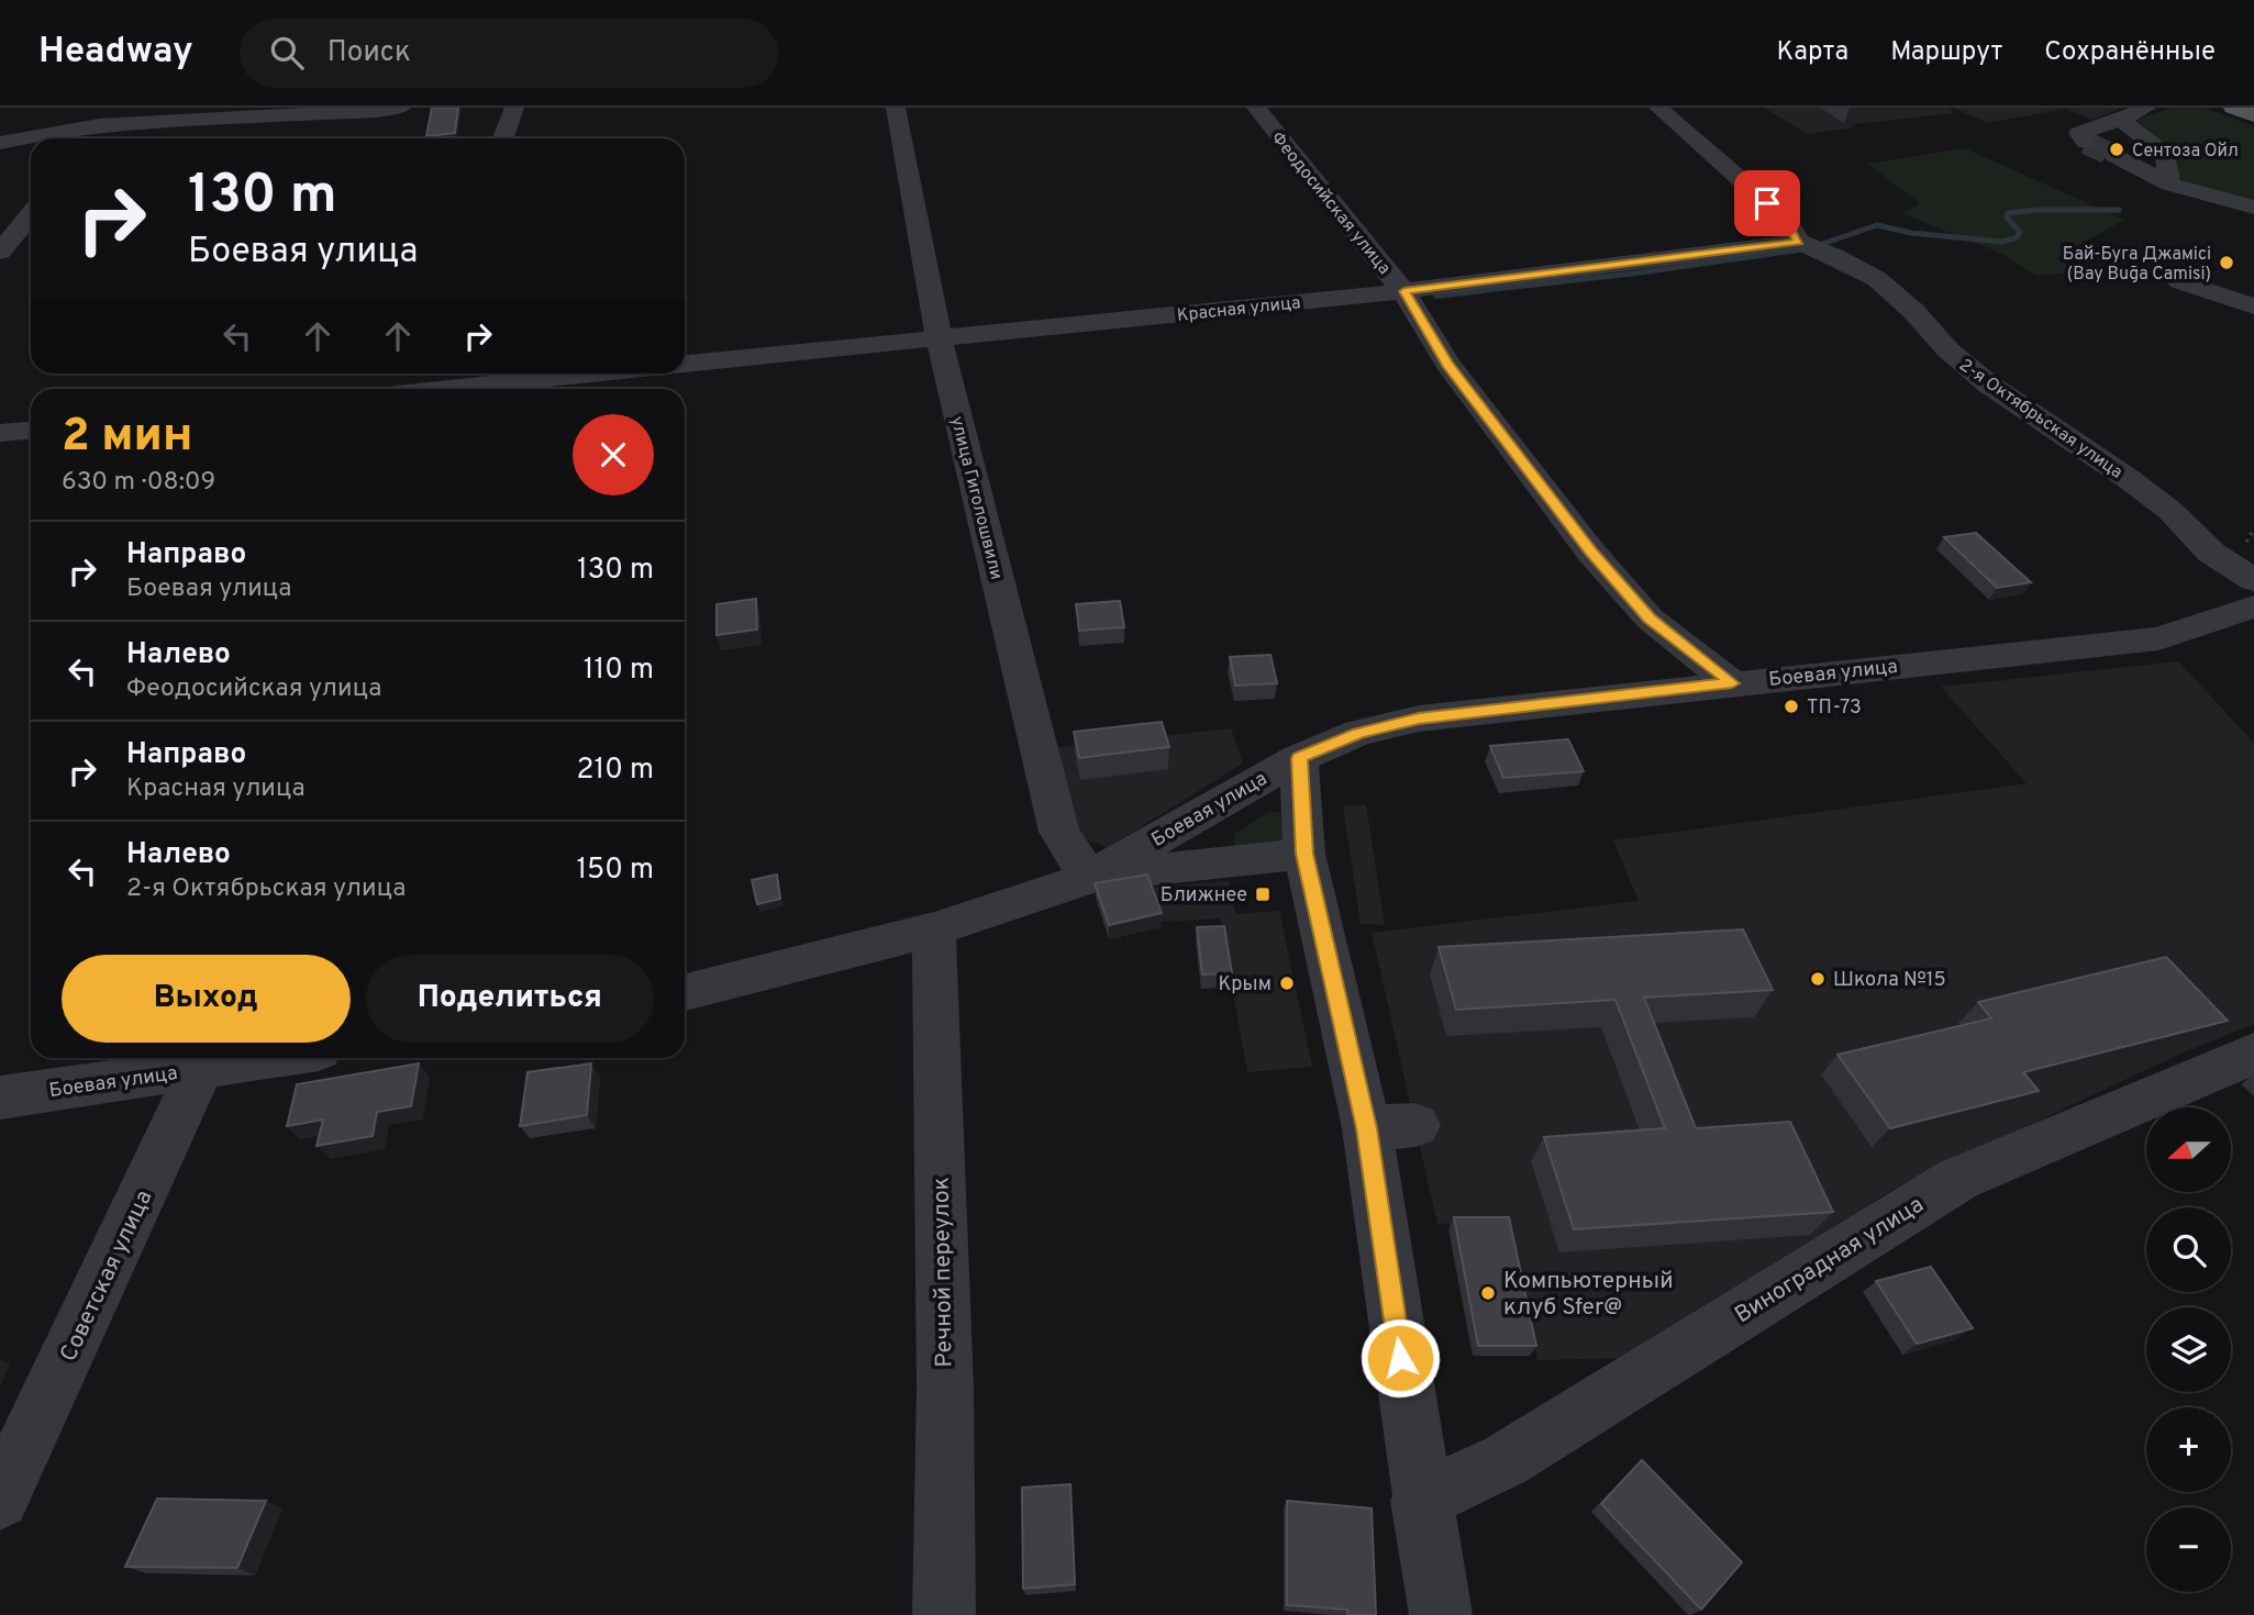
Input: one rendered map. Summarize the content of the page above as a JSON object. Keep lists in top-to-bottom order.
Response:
{
  "streets": {
    "street": [
      "Феодосийская улица",
      "Красная улица",
      "2-я Октябрьская улица",
      "улица Гиголошвили",
      "Боевая улица",
      "Виноградная улица",
      "Речной переулок",
      "Советская улица"
    ]
  },
  "crossings": [
    ["Феодосийская улица", "Красная улица"],
    ["Феодосийская улица", "Боевая улица"],
    ["Красная улица", "2-я Октябрьская улица"],
    ["Красная улица", "улица Гиголошвили"],
    ["улица Гиголошвили", "Боевая улица"],
    ["Боевая улица", "Речной переулок"],
    ["Боевая улица", "Советская улица"]
  ],
  "places": {
    "other": [
      "Сентоза Ойл",
      "Бай-Буга Джамісі (Bay Buğa Camisi)",
      "ТП-73",
      "Школа №15",
      "Крым",
      "Компьютерный клуб Sfer@"
    ],
    "transit": ["Ближнее"]
  },
  "north": "left",
  "page": {
    "header": "Headway",
    "search": "Поиск",
    "nav": ["Карта", "Маршрут", "Сохранённые"],
    "turn": ["130 m", "Боевая улица"],
    "heading": ["2 мин", "630 m · 08:09"],
    "list": [
      {
        "name": "Направо",
        "note": "Боевая улица",
        "value": "130 m"
      },
      {
        "name": "Налево",
        "note": "Феодосийская улица",
        "value": "110 m"
      },
      {
        "name": "Направо",
        "note": "Красная улица",
        "value": "210 m"
      },
      {
        "name": "Налево",
        "note": "2-я Октябрьская улица",
        "value": "150 m"
      }
    ],
    "buttons": ["Выход", "Поделиться"],
    "map_buttons": ["+", "−"]
  }
}
